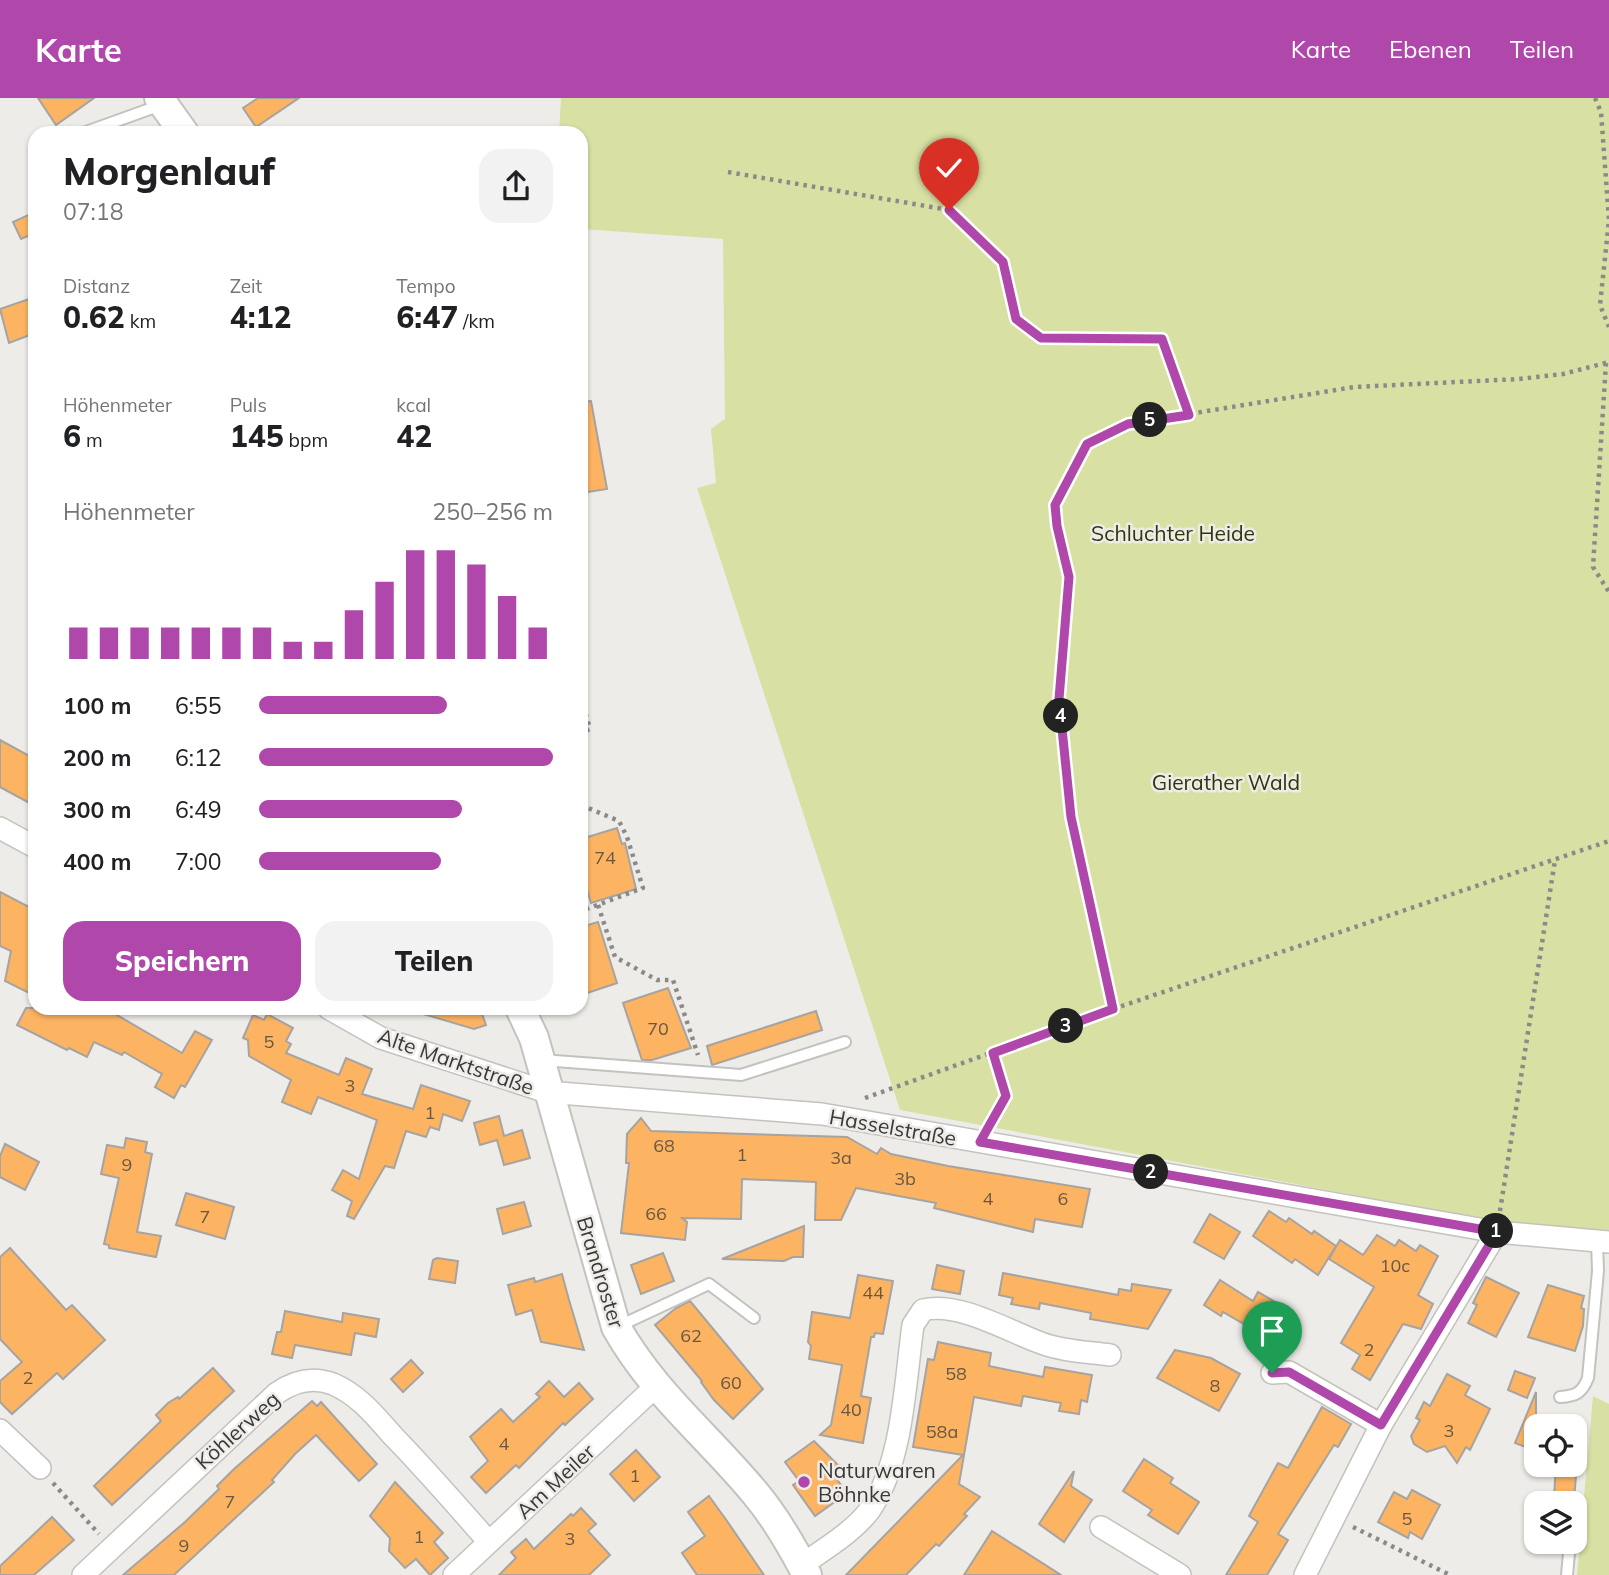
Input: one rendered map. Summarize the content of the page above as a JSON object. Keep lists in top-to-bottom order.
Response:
{
  "streets": {
    "street": [
      "Alte Marktstraße",
      "Hasselstraße",
      "Brandroster",
      "Köhlerweg",
      "Am Meiler"
    ]
  },
  "crossings": [
    ["Alte Marktstraße", "Hasselstraße"],
    ["Alte Marktstraße", "Brandroster"],
    ["Hasselstraße", "Brandroster"],
    ["Brandroster", "Am Meiler"],
    ["Köhlerweg", "Am Meiler"]
  ],
  "parks": ["Schluchter Heide", "Gierather Wald"],
  "places": ["Naturwaren Böhnke"],
  "house_numbers": [
    "74",
    "70",
    "5",
    "3",
    "1",
    "68",
    "1",
    "3a",
    "9",
    "3b",
    "4",
    "6",
    "66",
    "7",
    "10c",
    "44",
    "62",
    "2",
    "58",
    "2",
    "60",
    "8",
    "40",
    "3",
    "58a",
    "4",
    "1",
    "7",
    "5",
    "1",
    "3",
    "9"
  ],
  "page": {
    "header": "Karte",
    "nav": ["Karte", "Ebenen", "Teilen"],
    "heading": ["Morgenlauf", "07:18"],
    "stats": [
      ["Distanz", "0.62 km"],
      ["Zeit", "4:12"],
      ["Tempo", "6:47 /km"],
      ["Höhenmeter", "6 m"],
      ["Puls", "145 bpm"],
      ["kcal", "42"]
    ],
    "pins": [
      "5",
      "4",
      "3",
      "2",
      "1"
    ],
    "chart": ["Höhenmeter", "250–256 m"],
    "list": [
      {
        "name": "100 m",
        "note": "6:55"
      },
      {
        "name": "200 m",
        "note": "6:12"
      },
      {
        "name": "300 m",
        "note": "6:49"
      },
      {
        "name": "400 m",
        "note": "7:00"
      }
    ],
    "buttons": ["Speichern", "Teilen"]
  }
}
